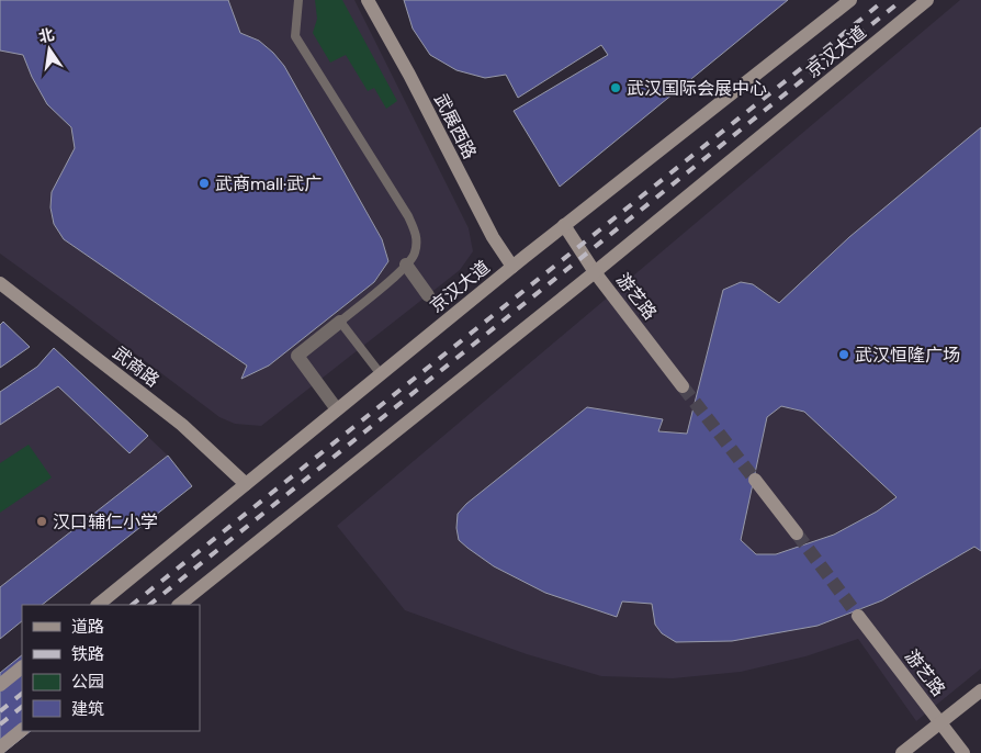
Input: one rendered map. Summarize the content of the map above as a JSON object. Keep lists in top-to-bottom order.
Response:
{
  "streets": {
    "main road": [
      "京汉大道",
      "武展西路",
      "游艺路",
      "武商路"
    ]
  },
  "crossings": [
    ["京汉大道", "武展西路"],
    ["京汉大道", "游艺路"],
    ["京汉大道", "武商路"]
  ],
  "places": [
    "武汉国际会展中心",
    "武商mall·武广",
    "武汉恒隆广场",
    "汉口辅仁小学"
  ],
  "legend": [
    "道路",
    "铁路",
    "公园",
    "建筑"
  ],
  "north": "top"
}
